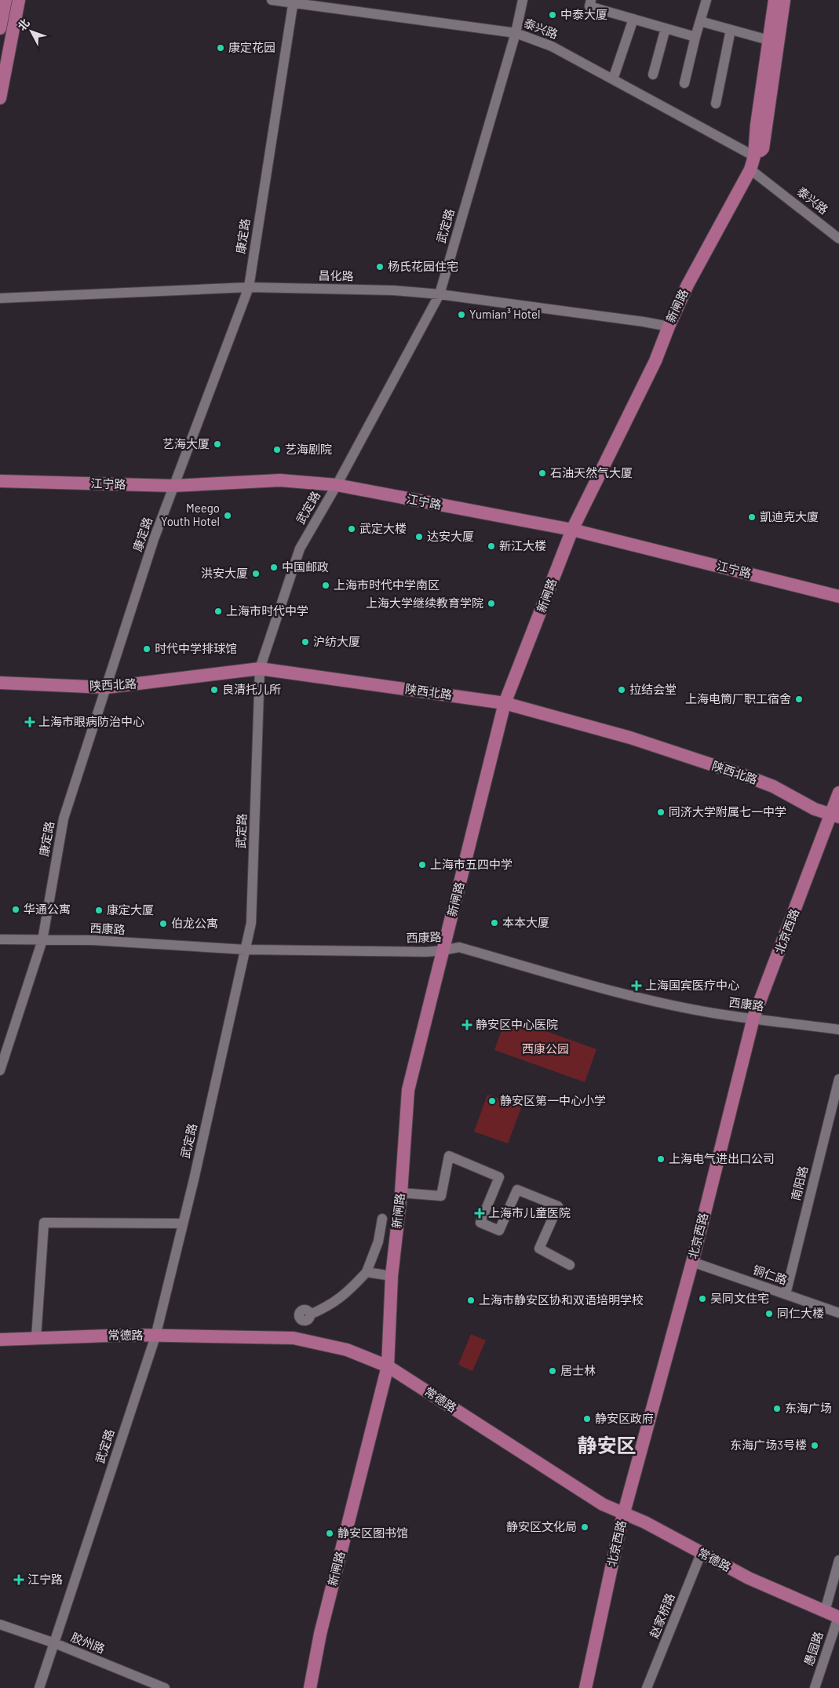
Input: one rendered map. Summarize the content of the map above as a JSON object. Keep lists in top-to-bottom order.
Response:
{
  "streets": {
    "main road": [
      "新闸路",
      "江宁路",
      "陕西北路",
      "北京西路",
      "常德路"
    ],
    "street": [
      "泰兴路",
      "武定路",
      "康定路",
      "昌化路",
      "西康路",
      "南阳路",
      "铜仁路",
      "赵家桥路",
      "胶州路",
      "愚园路"
    ]
  },
  "crossings": [
    ["泰兴路", "武定路"],
    ["泰兴路", "康定路"],
    ["泰兴路", "新闸路"],
    ["武定路", "昌化路"],
    ["武定路", "江宁路"],
    ["武定路", "陕西北路"],
    ["武定路", "西康路"],
    ["武定路", "常德路"],
    ["武定路", "胶州路"],
    ["康定路", "昌化路"],
    ["康定路", "江宁路"],
    ["康定路", "陕西北路"],
    ["康定路", "西康路"],
    ["昌化路", "新闸路"],
    ["新闸路", "江宁路"],
    ["新闸路", "陕西北路"],
    ["新闸路", "西康路"],
    ["新闸路", "常德路"],
    ["陕西北路", "北京西路"],
    ["西康路", "北京西路"],
    ["北京西路", "铜仁路"],
    ["北京西路", "常德路"],
    ["南阳路", "铜仁路"],
    ["常德路", "赵家桥路"],
    ["常德路", "愚园路"]
  ],
  "districts": ["静安区"],
  "parks": ["西康公园"],
  "places": {
    "other": [
      "中泰大厦",
      "康定花园",
      "杨氏花园住宅",
      "Yumian³ Hotel",
      "艺海大厦",
      "艺海剧院",
      "石油天然气大厦",
      "Meego Youth Hotel",
      "凱迪克大廈",
      "武定大楼",
      "达安大厦",
      "新江大楼",
      "中国邮政",
      "洪安大厦",
      "上海市时代中学南区",
      "上海大学继续教育学院",
      "上海市时代中学",
      "沪纺大厦",
      "时代中学排球馆",
      "良清托儿所",
      "拉结会堂",
      "上海电筒厂职工宿舍",
      "同济大学附属七一中学",
      "上海市五四中学",
      "华通公寓",
      "康定大厦",
      "本本大厦",
      "伯龙公寓",
      "静安区第一中心小学",
      "上海电气进出口公司",
      "吴同文住宅",
      "上海市静安区协和双语培明学校",
      "同仁大楼",
      "居士林",
      "东海广场",
      "静安区政府",
      "东海广场3号楼",
      "静安区文化局",
      "静安区图书馆"
    ],
    "health": [
      "上海市眼病防治中心",
      "上海国宾医疗中心",
      "静安区中心医院",
      "上海市儿童医院",
      "江宁路"
    ]
  },
  "north": "top left"
}
